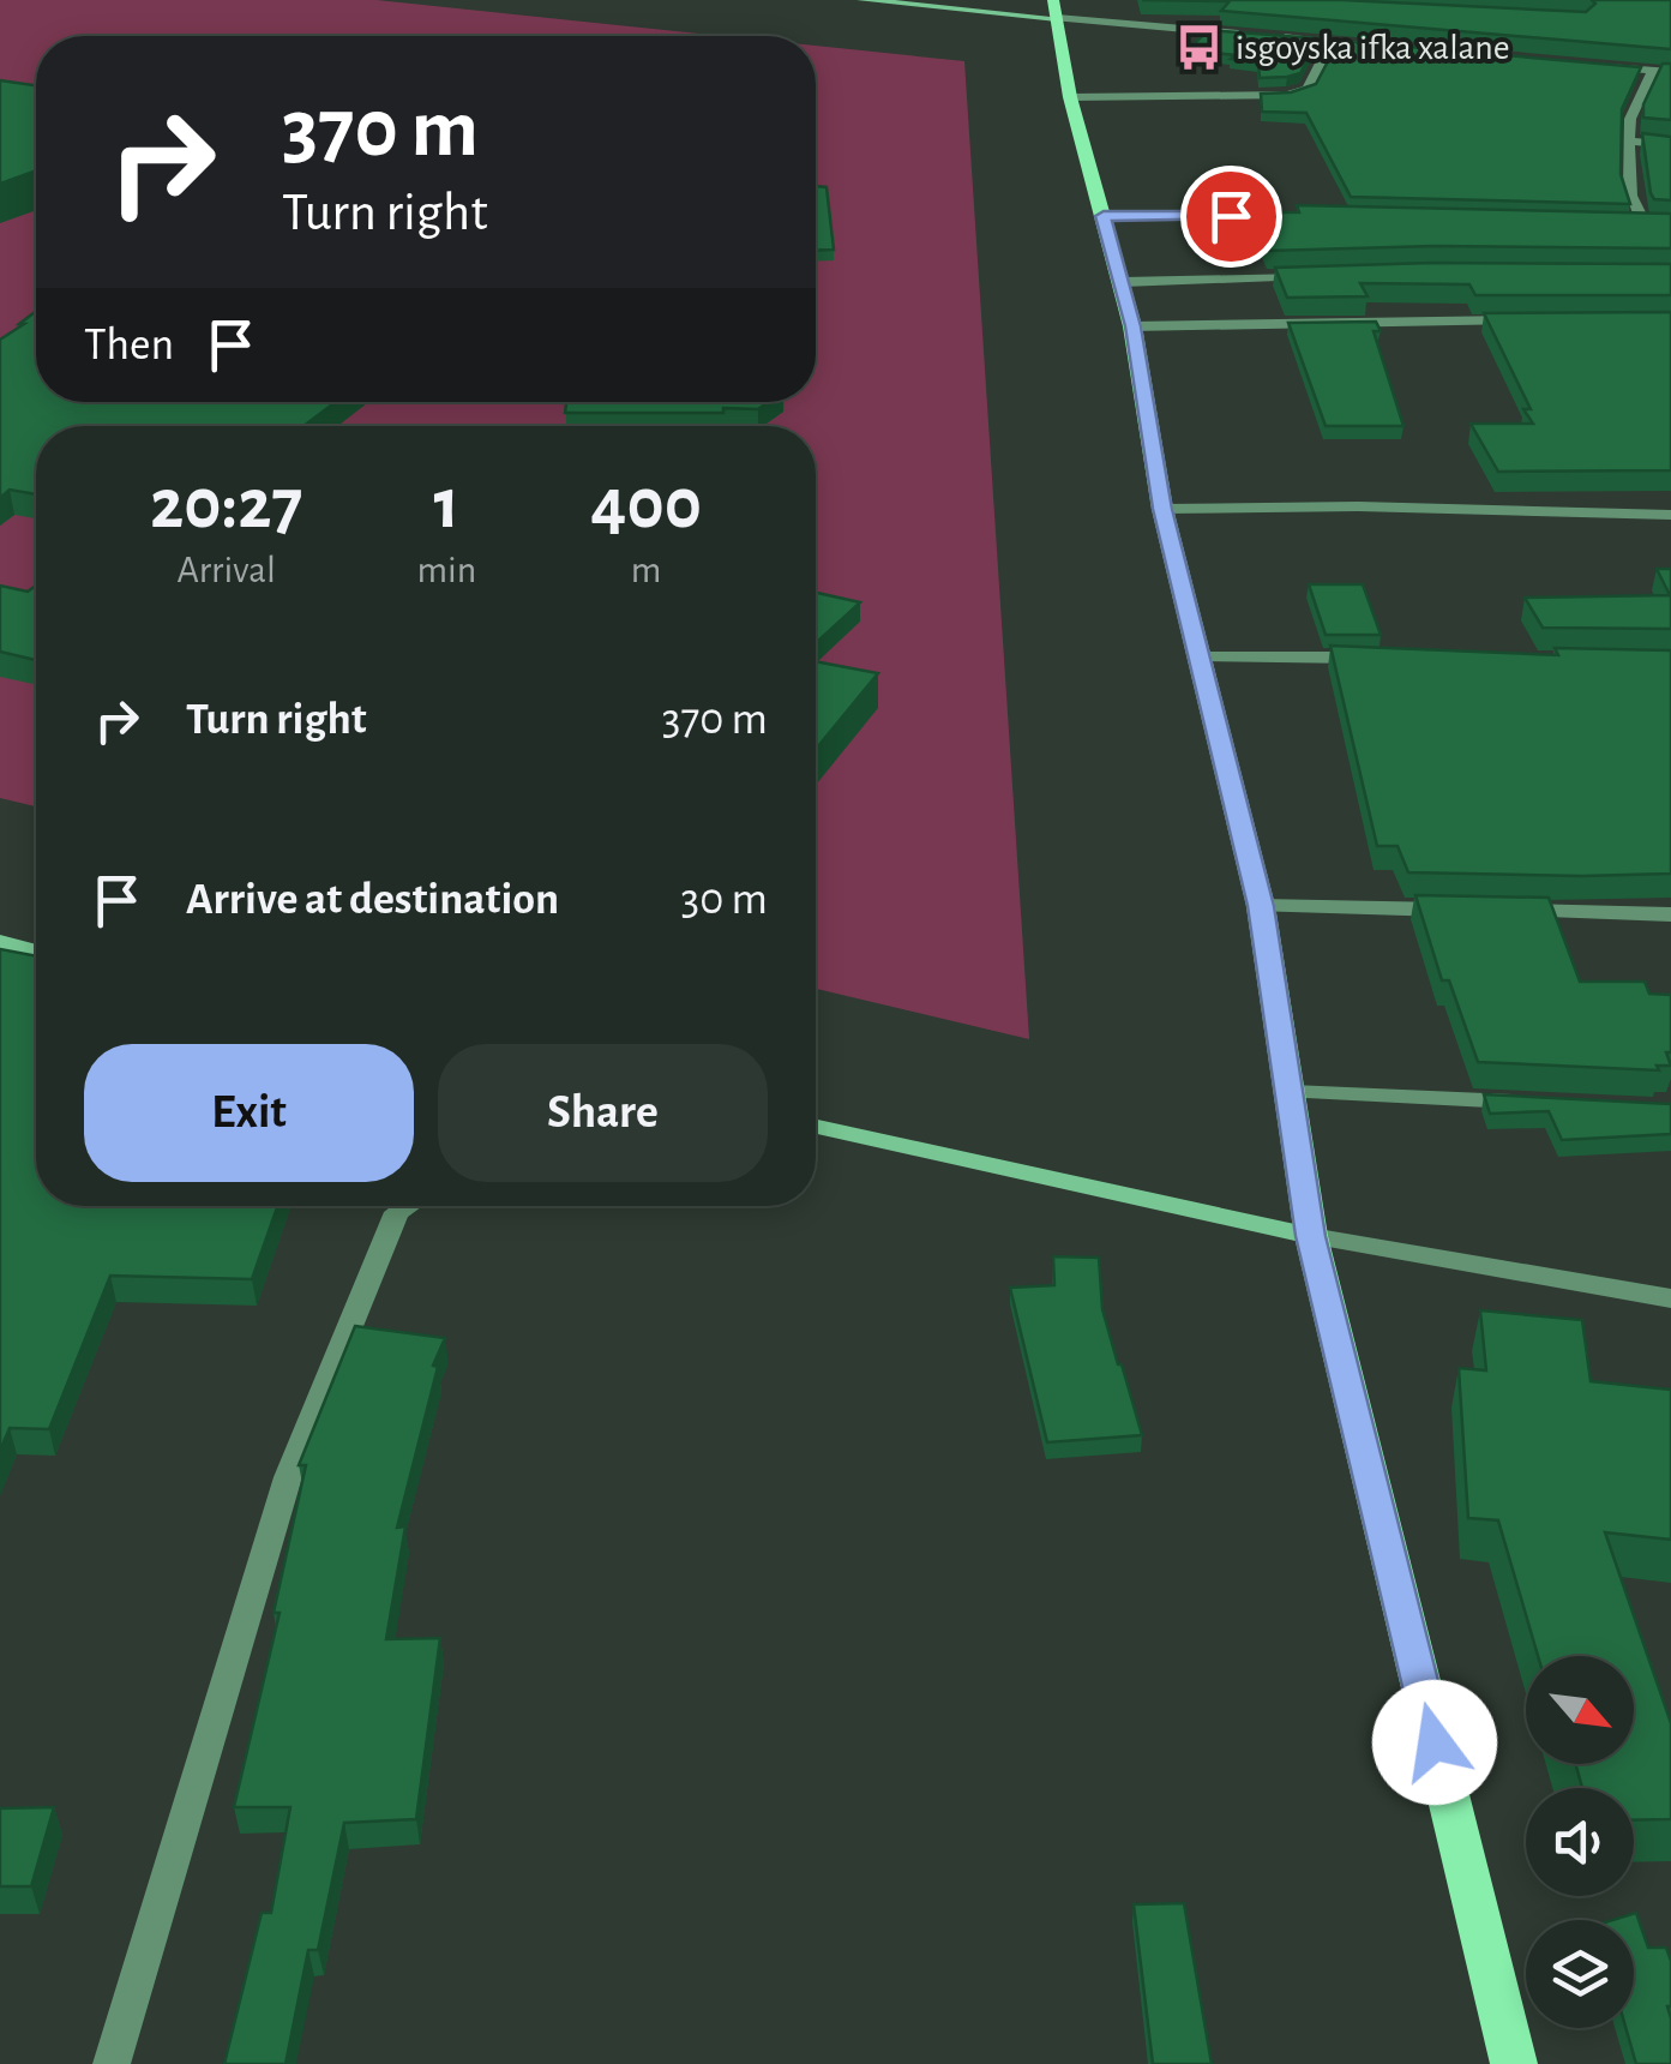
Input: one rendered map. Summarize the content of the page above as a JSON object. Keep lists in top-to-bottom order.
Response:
{
  "places": {
    "bus stop": ["isgoyska ifka xalane"]
  },
  "north": "bottom right",
  "page": {
    "turn": ["370 m", "Turn right"],
    "then": "Then",
    "eta": [
      "20:27",
      "Arrival",
      "1",
      "min",
      "400",
      "m"
    ],
    "list": [
      {
        "name": "Turn right",
        "value": "370 m"
      },
      {
        "name": "Arrive at destination",
        "value": "30 m"
      }
    ],
    "buttons": ["Exit", "Share"]
  }
}
